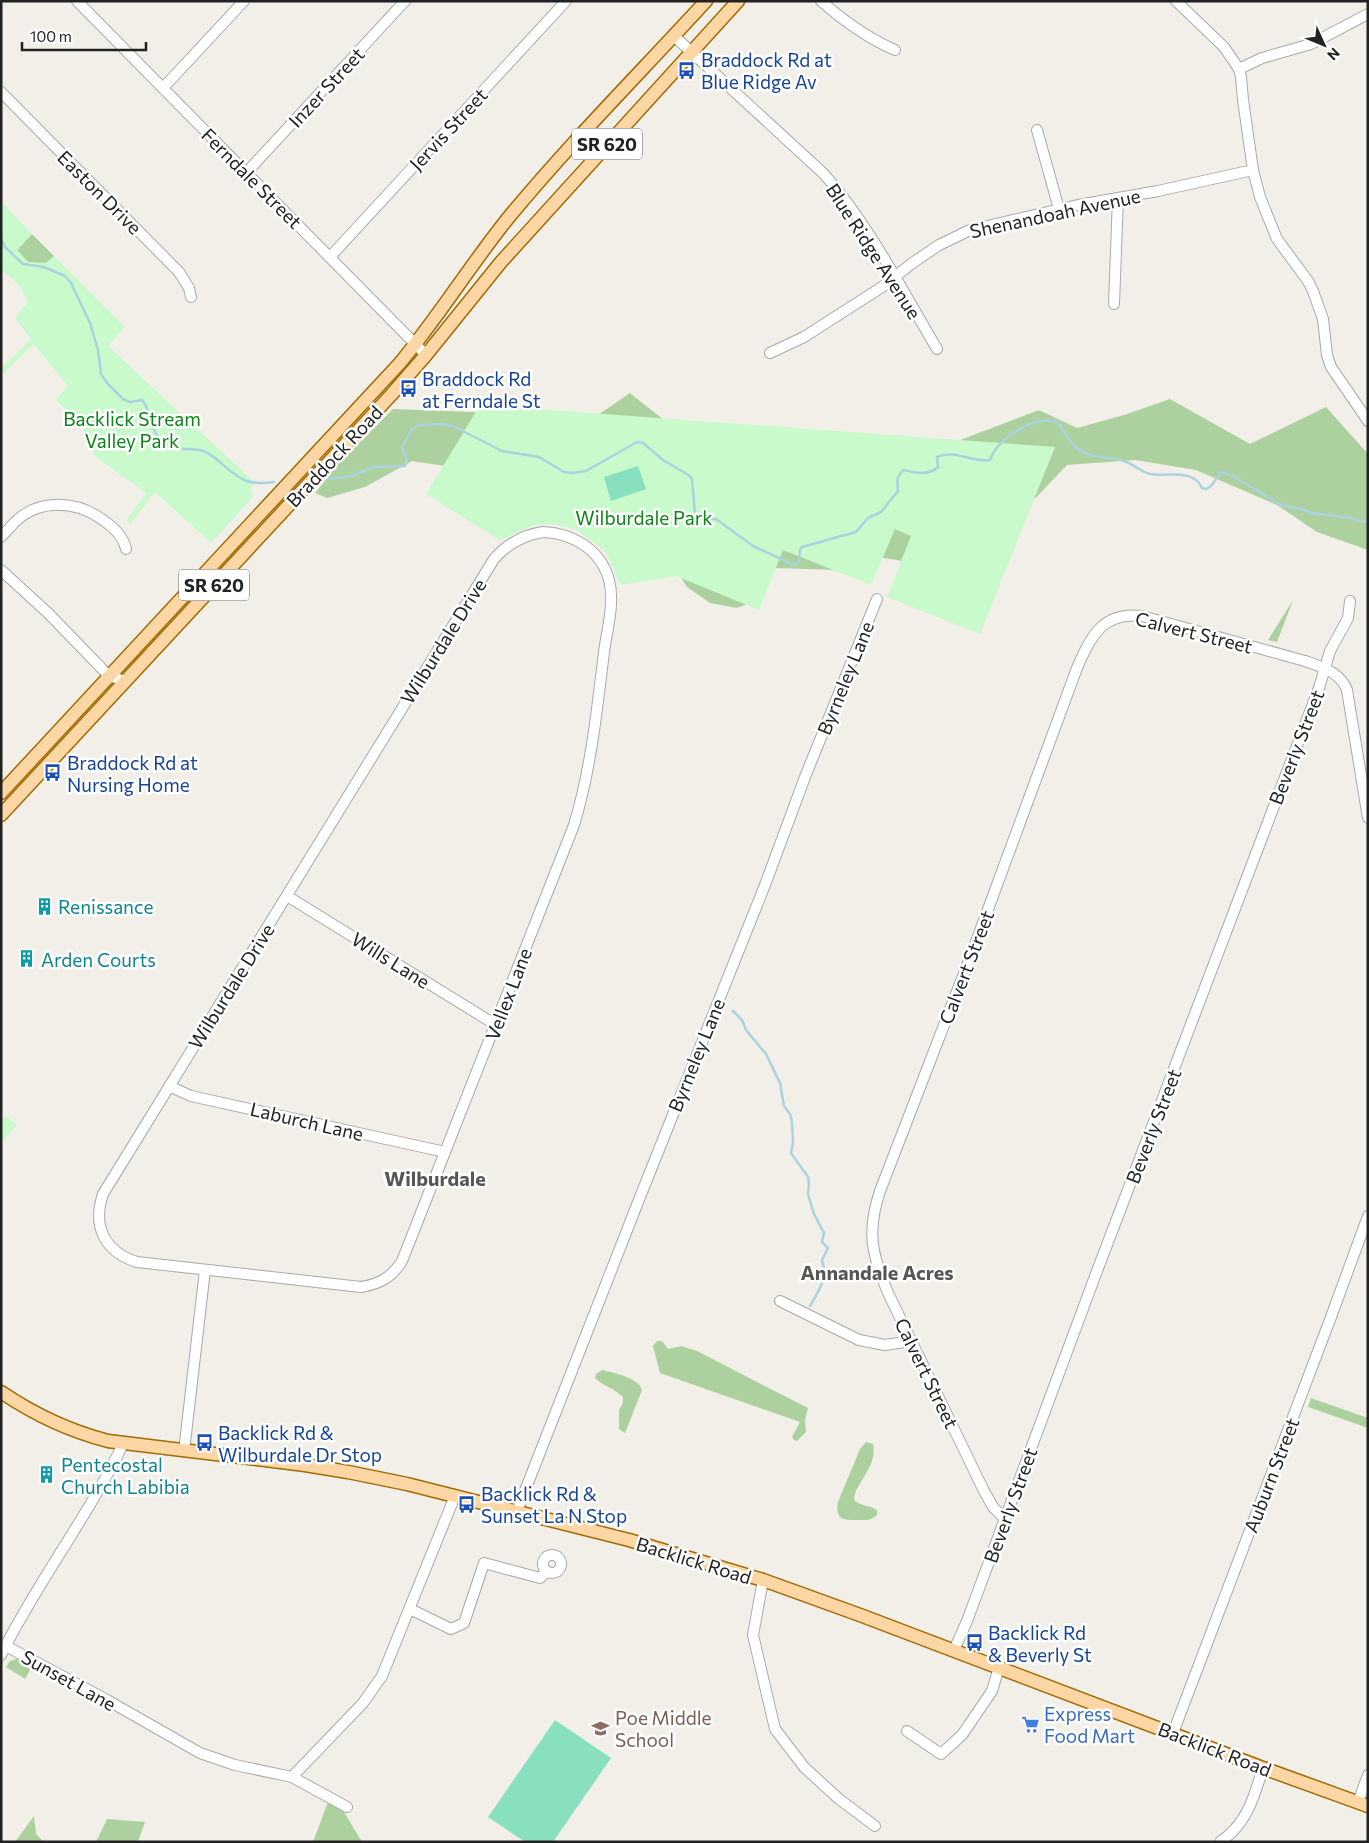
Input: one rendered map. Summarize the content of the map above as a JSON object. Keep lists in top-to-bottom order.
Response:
{
  "streets": {
    "main road": ["SR 620", "Braddock Road", "Backlick Road"],
    "street": [
      "Inzer Street",
      "Jervis Street",
      "Ferndale Street",
      "Easton Drive",
      "Shenandoah Avenue",
      "Blue Ridge Avenue",
      "Calvert Street",
      "Wilburdale Drive",
      "Byrneley Lane",
      "Beverly Street",
      "Wills Lane",
      "Vellex Lane",
      "Laburch Lane",
      "Auburn Street",
      "Sunset Lane"
    ]
  },
  "crossings": [
    ["Inzer Street", "Ferndale Street"],
    ["Jervis Street", "Ferndale Street"],
    ["Ferndale Street", "Braddock Road"],
    ["Shenandoah Avenue", "Blue Ridge Avenue"],
    ["Blue Ridge Avenue", "Braddock Road"],
    ["Calvert Street", "Beverly Street"],
    ["Wilburdale Drive", "Wills Lane"],
    ["Wilburdale Drive", "Vellex Lane"],
    ["Wilburdale Drive", "Laburch Lane"],
    ["Byrneley Lane", "Backlick Road"],
    ["Beverly Street", "Backlick Road"],
    ["Wills Lane", "Vellex Lane"],
    ["Vellex Lane", "Laburch Lane"],
    ["Auburn Street", "Backlick Road"],
    ["Backlick Road", "Sunset Lane"]
  ],
  "districts": ["Wilburdale", "Annandale Acres"],
  "parks": ["Backlick Stream Valley Park", "Wilburdale Park"],
  "places": {
    "bus stop": [
      "Braddock Rd at Blue Ridge Av",
      "Braddock Rd at Ferndale St",
      "Braddock Rd at Nursing Home",
      "Backlick Rd & Wilburdale Dr Stop",
      "Backlick Rd & Sunset La N Stop",
      "Backlick Rd & Beverly St"
    ],
    "building": ["Renissance", "Arden Courts", "Pentecostal Church Labibia"],
    "supermarket": ["Express Food Mart"],
    "school or university": ["Poe Middle School"]
  },
  "scale_bar": "100 m",
  "north": "bottom right"
}
